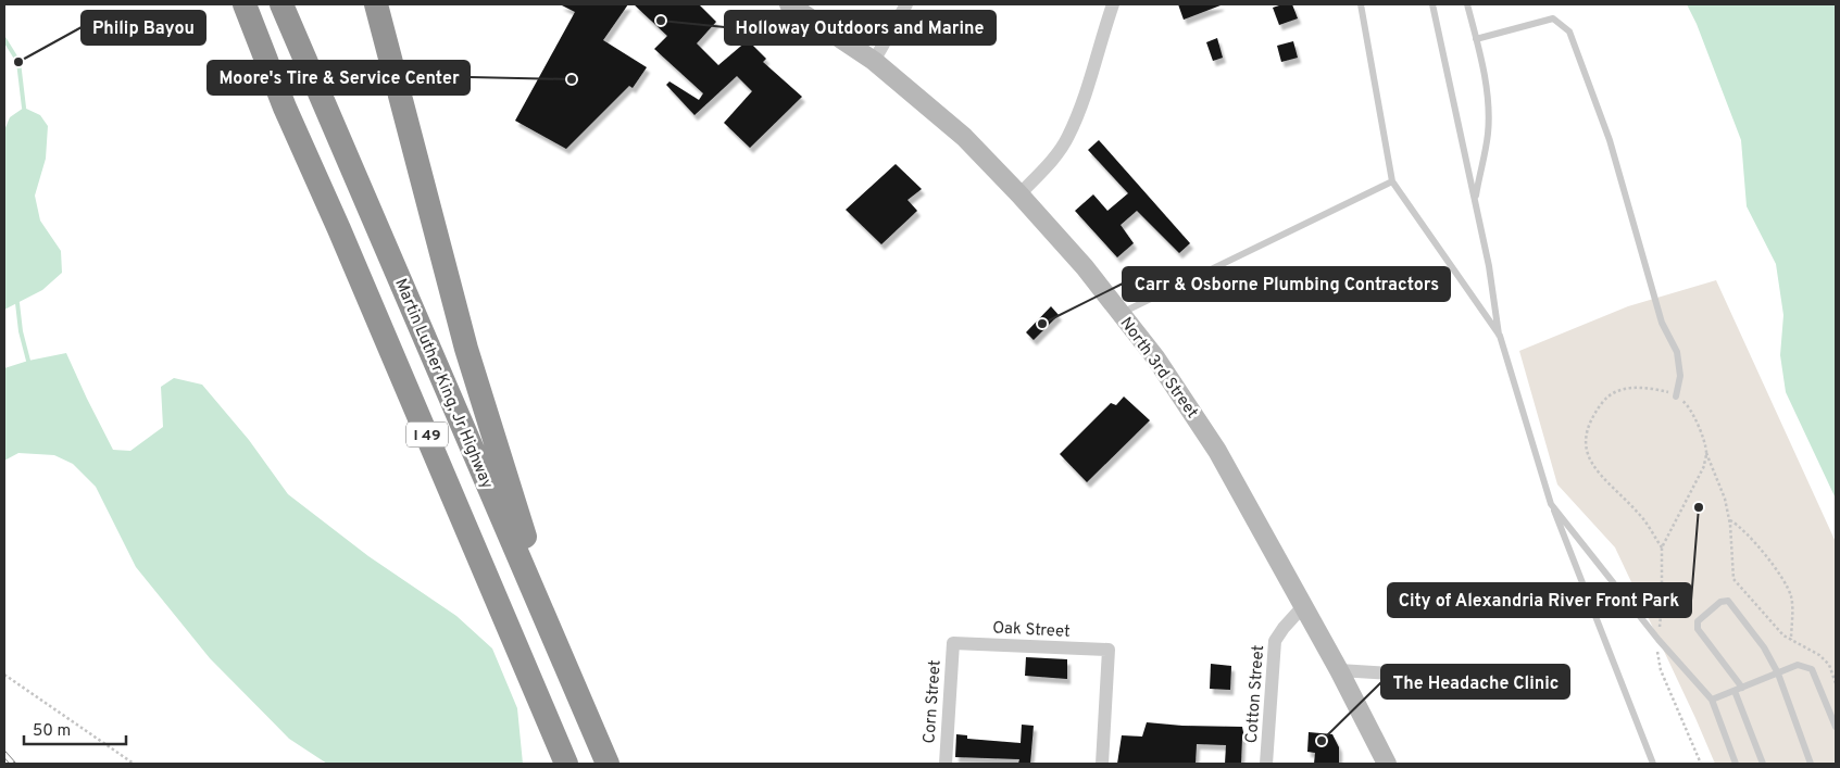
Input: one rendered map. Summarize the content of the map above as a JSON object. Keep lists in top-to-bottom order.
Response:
{
  "streets": {
    "highway": ["Martin Luther King, Jr Highway", "I 49"],
    "main road": ["North 3rd Street"],
    "street": ["Oak Street", "Cotton Street", "Corn Street"]
  },
  "crossings": [
    ["North 3rd Street", "Cotton Street"],
    ["Oak Street", "Corn Street"]
  ],
  "places": [
    "Holloway Outdoors and Marine",
    "Philip Bayou",
    "Moore's Tire & Service Center",
    "Carr & Osborne Plumbing Contractors",
    "City of Alexandria River Front Park",
    "The Headache Clinic"
  ],
  "scale_bar": "50 m"
}
